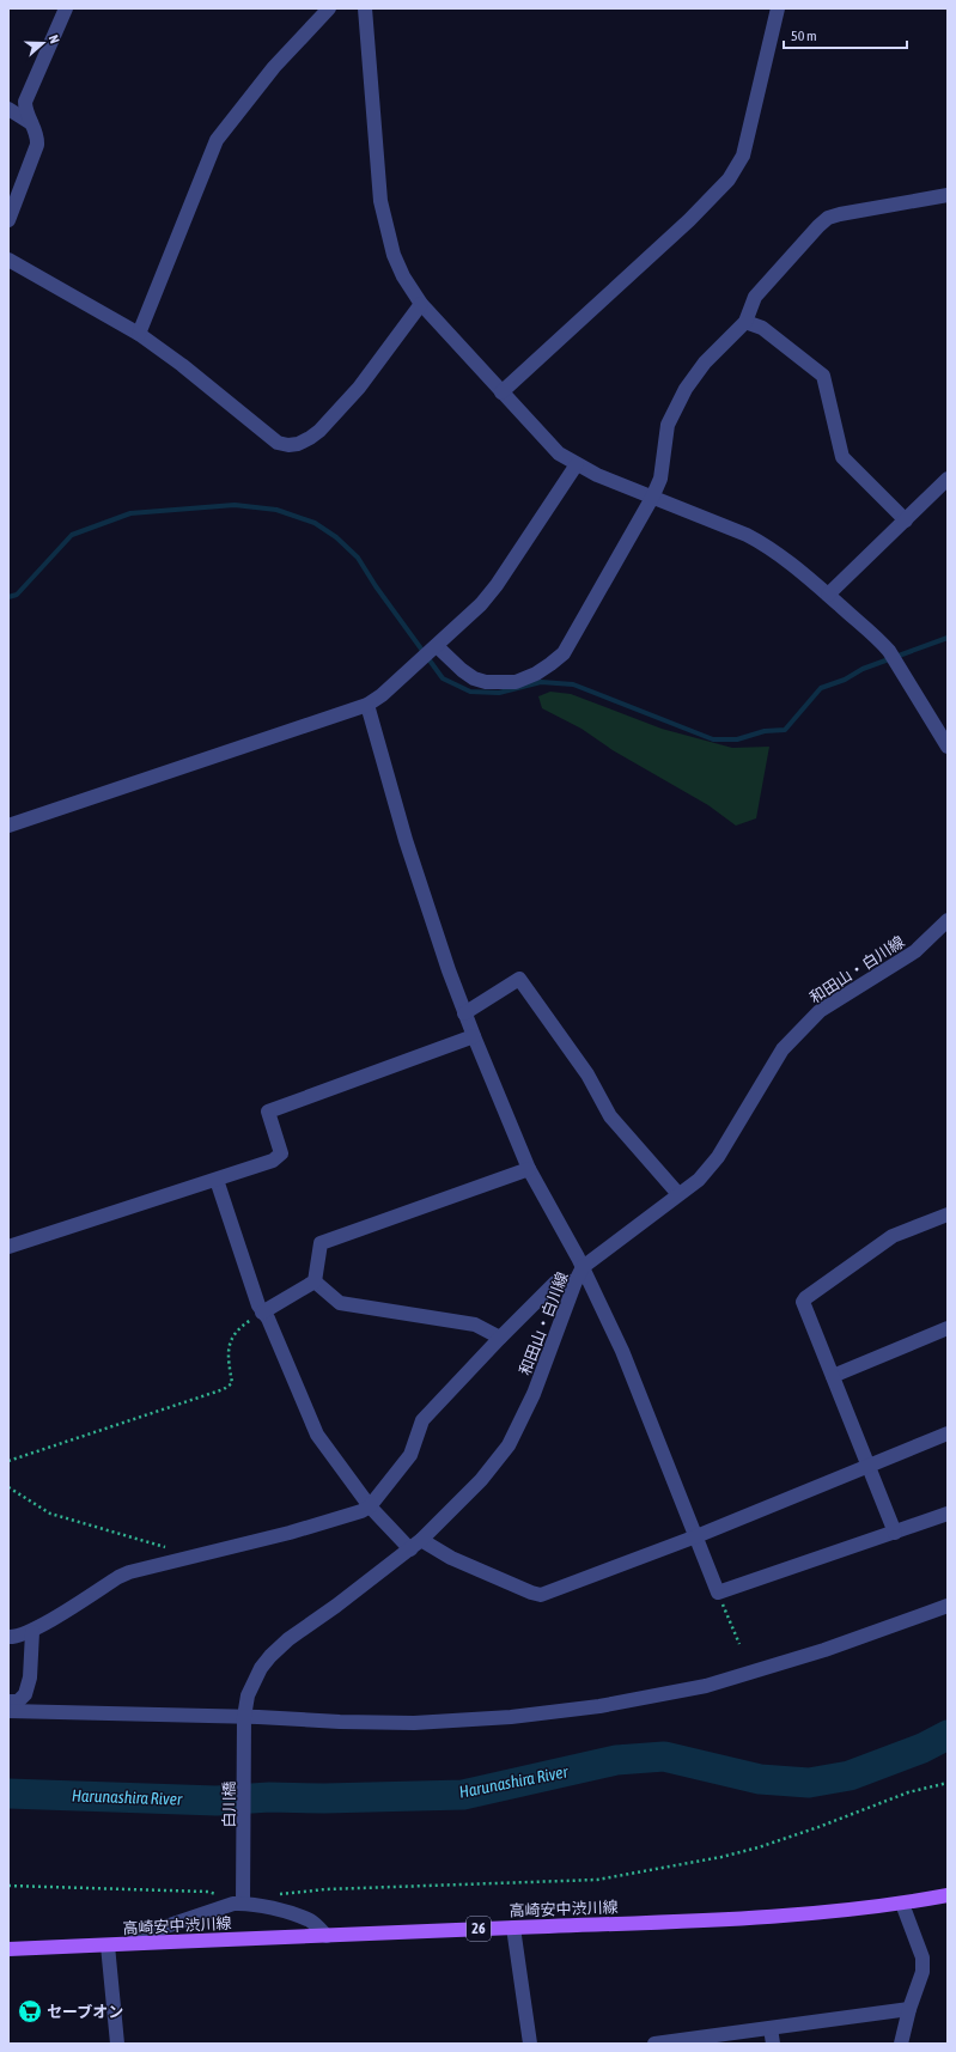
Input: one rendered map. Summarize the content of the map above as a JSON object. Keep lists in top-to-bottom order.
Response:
{
  "streets": {
    "main road": ["高崎安中渋川線", "26"],
    "street": ["和田山・白川線", "白川橋"]
  },
  "crossings": [
    ["和田山・白川線", "白川橋"]
  ],
  "water": ["Harunashira River"],
  "places": {
    "supermarket": ["セーブオン"]
  },
  "scale_bar": "50 m",
  "north": "right"
}
